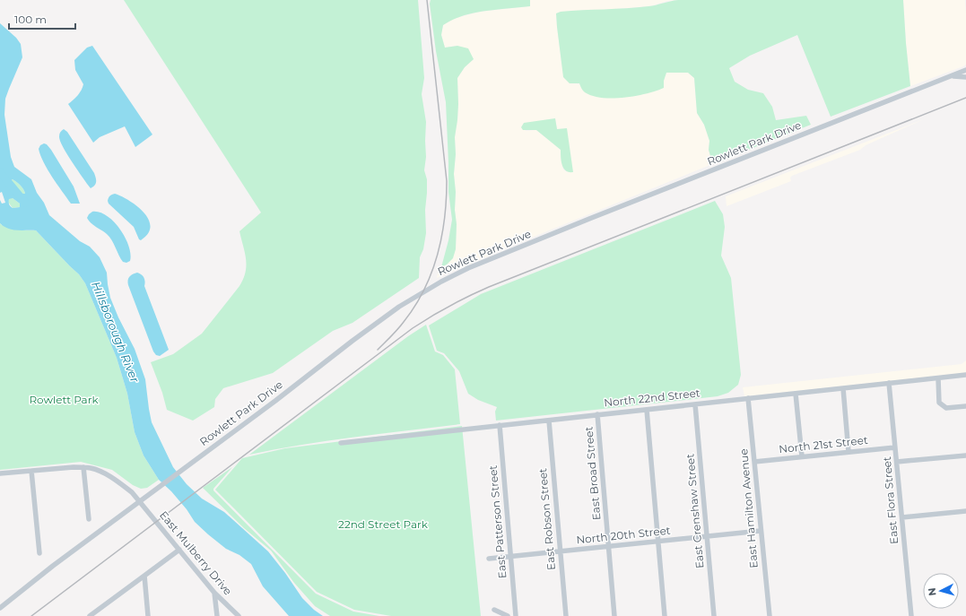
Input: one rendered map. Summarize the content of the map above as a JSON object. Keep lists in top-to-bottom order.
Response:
{
  "streets": {
    "street": [
      "Rowlett Park Drive",
      "North 22nd Street",
      "North 21st Street",
      "East Broad Street",
      "East Flora Street",
      "East Hamilton Avenue",
      "East Crenshaw Street",
      "East Robson Street",
      "East Patterson Street",
      "North 20th Street",
      "East Mulberry Drive"
    ]
  },
  "crossings": [
    ["Rowlett Park Drive", "East Mulberry Drive"],
    ["North 22nd Street", "East Broad Street"],
    ["North 22nd Street", "East Flora Street"],
    ["North 22nd Street", "East Hamilton Avenue"],
    ["North 22nd Street", "East Crenshaw Street"],
    ["North 22nd Street", "East Robson Street"],
    ["North 22nd Street", "East Patterson Street"],
    ["North 21st Street", "East Flora Street"],
    ["North 21st Street", "East Hamilton Avenue"],
    ["East Broad Street", "North 20th Street"],
    ["East Hamilton Avenue", "North 20th Street"],
    ["East Crenshaw Street", "North 20th Street"],
    ["East Robson Street", "North 20th Street"],
    ["East Patterson Street", "North 20th Street"]
  ],
  "water": ["Hillsborough River"],
  "parks": ["Rowlett Park", "22nd Street Park"],
  "scale_bar": "100 m",
  "north": "left"
}
